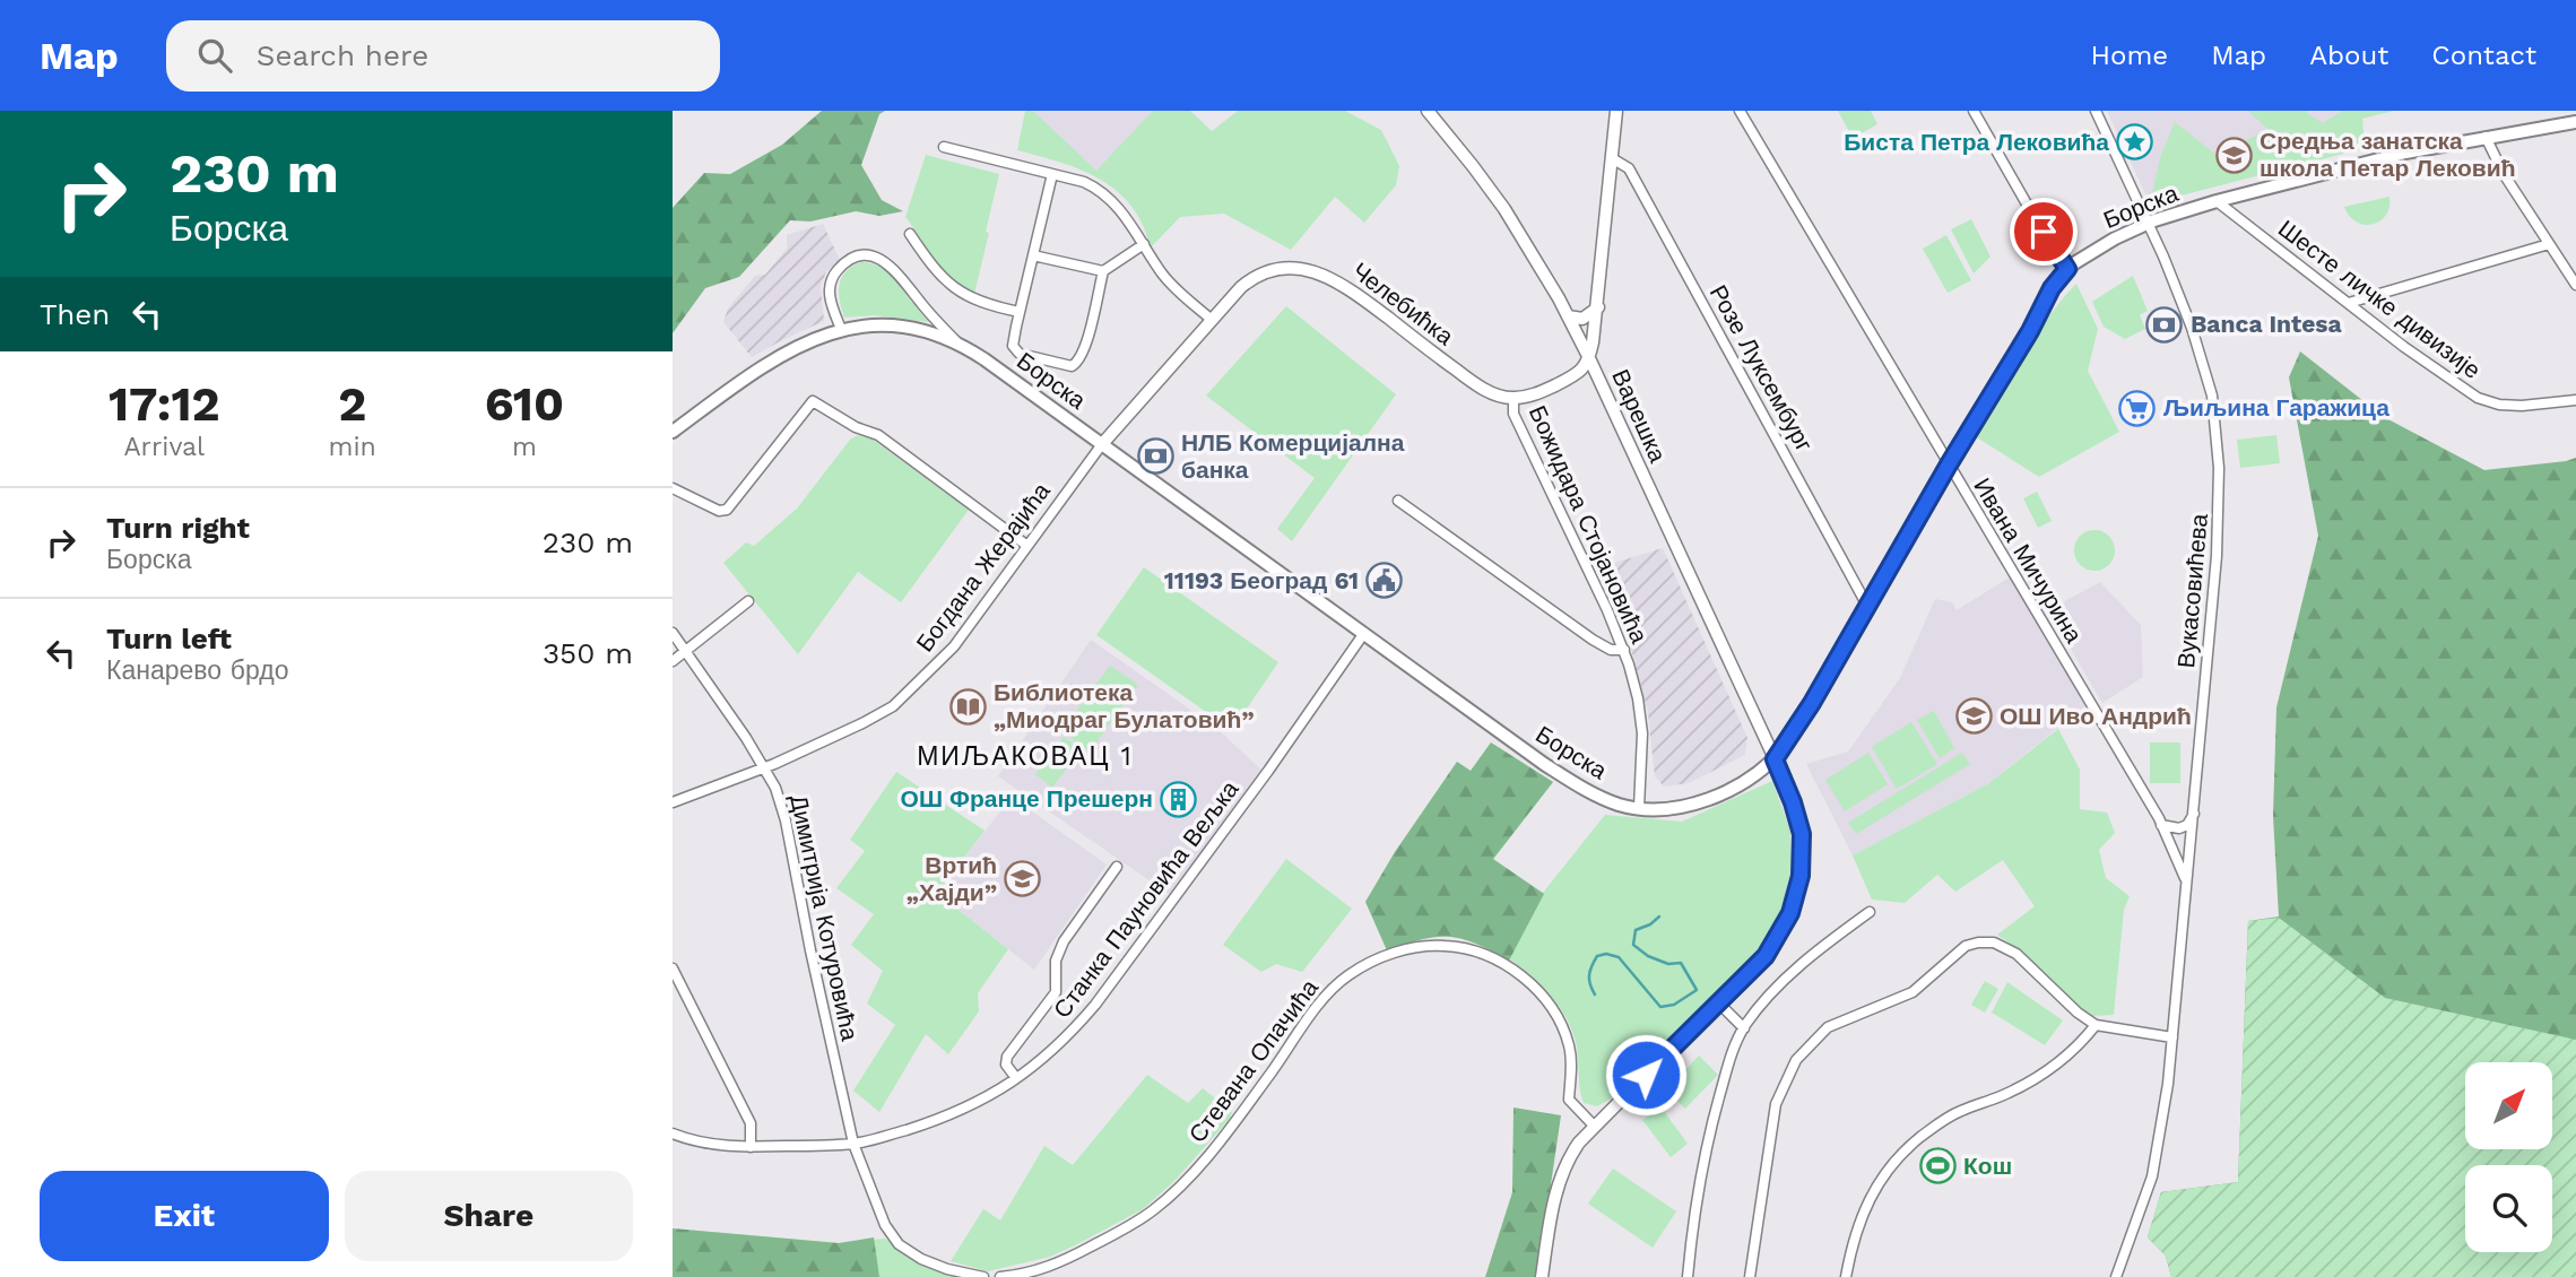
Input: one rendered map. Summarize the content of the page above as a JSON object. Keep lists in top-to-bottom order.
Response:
{
  "streets": {
    "main road": ["Борска"],
    "street": [
      "Шесте личке дивизије",
      "Челебићка",
      "Розе Луксембург",
      "Варешка",
      "Божидара Стојановића",
      "Ивана Мичурина",
      "Богдана Жерајића",
      "Вукасовићева",
      "Станка Пауновића Вељка",
      "Димитрија Котуровића",
      "Стевана Опачића"
    ]
  },
  "crossings": [
    ["Борска", "Шесте личке дивизије"],
    ["Борска", "Челебићка"],
    ["Борска", "Розе Луксембург"],
    ["Борска", "Варешка"],
    ["Борска", "Божидара Стојановића"],
    ["Борска", "Ивана Мичурина"],
    ["Борска", "Богдана Жерајића"],
    ["Борска", "Вукасовићева"],
    ["Борска", "Станка Пауновића Вељка"],
    ["Челебићка", "Божидара Стојановића"],
    ["Челебићка", "Богдана Жерајића"],
    ["Варешка", "Стевана Опачића"],
    ["Ивана Мичурина", "Вукасовићева"],
    ["Богдана Жерајића", "Димитрија Котуровића"],
    ["Станка Пауновића Вељка", "Димитрија Котуровића"]
  ],
  "districts": ["МИЉАКОВАЦ 1"],
  "places": {
    "place": ["Биста Петра Лековића"],
    "school or university": ["Средња занатска школа Петар Лековић", "ОШ Иво Андрић", "Вртић „Хајди”"],
    "bank": ["Banca Intesa", "НЛБ Комерцијална банка"],
    "supermarket": ["Љиљина Гаражица"],
    "public building": ["11193 Београд 61"],
    "library": ["Библиотека „Миодраг Булатовић”"],
    "building": ["ОШ Франце Прешерн"],
    "sports": ["Кош"]
  },
  "north": "top right",
  "page": {
    "header": "Map",
    "search": "Search here",
    "nav": [
      "Home",
      "Map",
      "About",
      "Contact"
    ],
    "turn": ["230 m", "Борска"],
    "then": "Then",
    "eta": [
      "17:12",
      "Arrival",
      "2",
      "min",
      "610",
      "m"
    ],
    "list": [
      {
        "name": "Turn right",
        "note": "Борска",
        "value": "230 m"
      },
      {
        "name": "Turn left",
        "note": "Канарево брдо",
        "value": "350 m"
      }
    ],
    "buttons": ["Exit", "Share"]
  }
}
